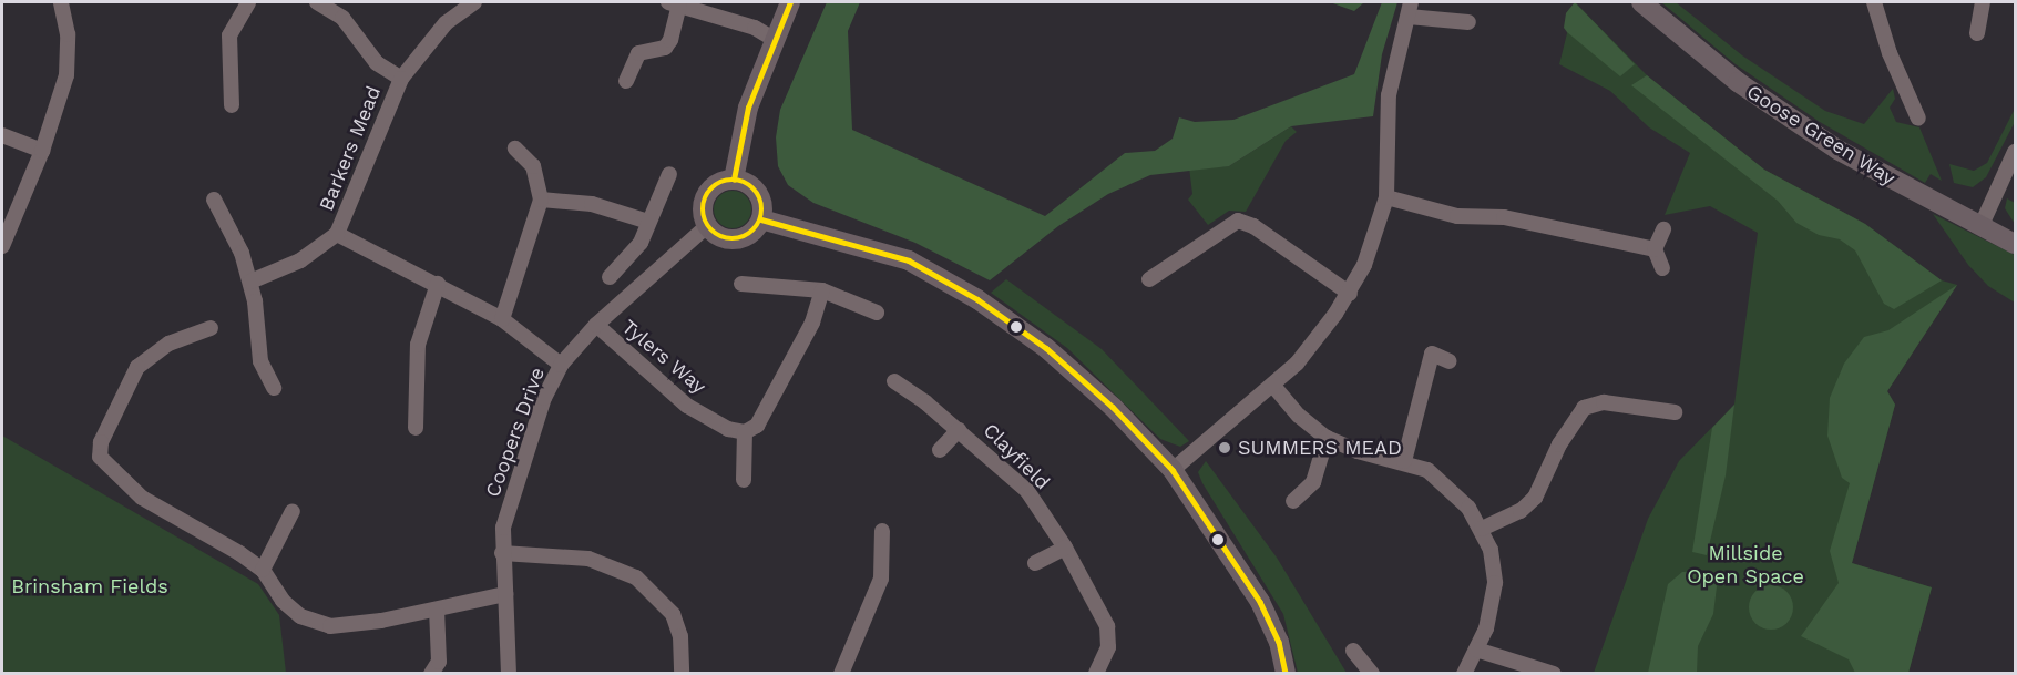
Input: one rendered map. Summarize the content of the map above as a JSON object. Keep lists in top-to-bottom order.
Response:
{
  "streets": {
    "street": [
      "Goose Green Way",
      "Barkers Mead",
      "Tylers Way",
      "Coopers Drive",
      "Clayfield"
    ]
  },
  "crossings": [
    ["Barkers Mead", "Coopers Drive"],
    ["Tylers Way", "Coopers Drive"]
  ],
  "parks": ["Millside Open Space", "Brinsham Fields"],
  "places": ["SUMMERS MEAD"]
}
